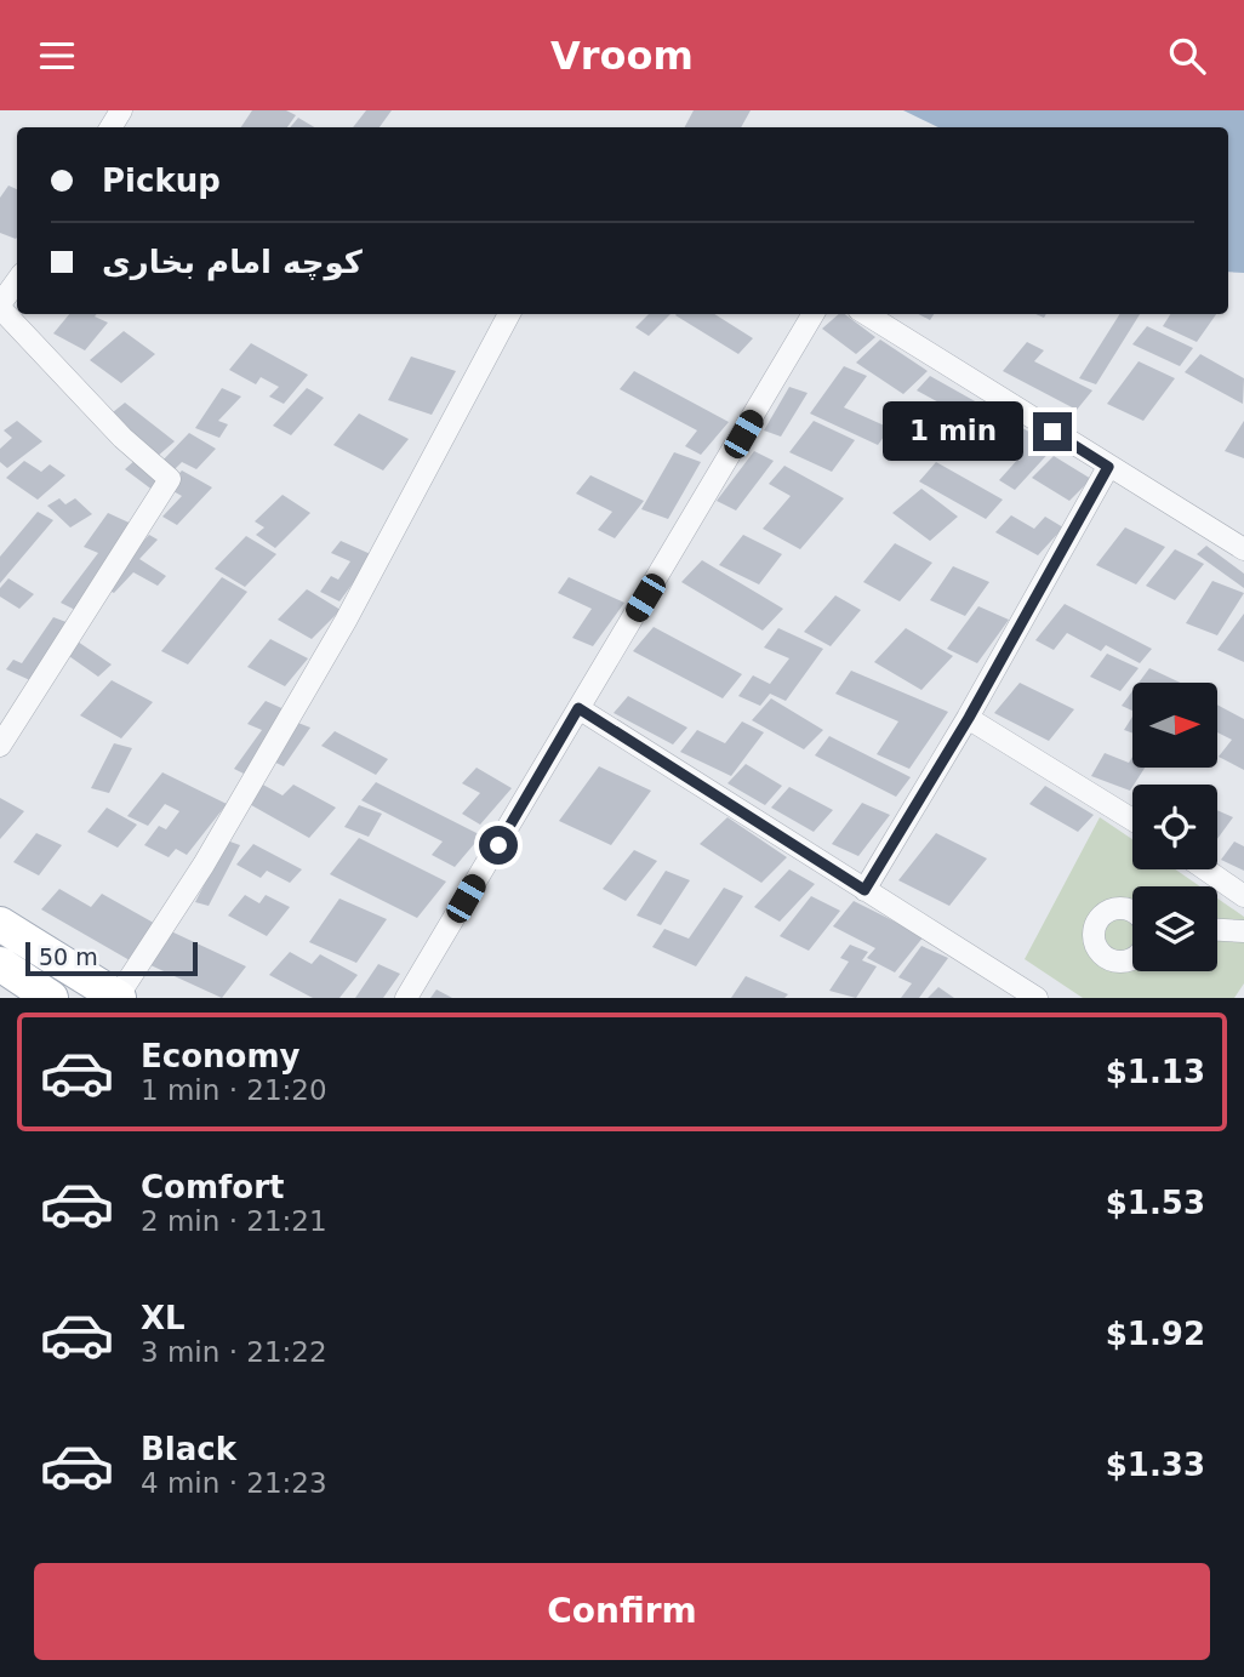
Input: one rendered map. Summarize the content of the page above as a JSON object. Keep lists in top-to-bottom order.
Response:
{
  "scale_bar": "50 m",
  "north": "right",
  "page": {
    "header": "Vroom",
    "banner": ["Pickup", "کوچه امام بخاری"],
    "bubble": "1 min",
    "scale": "50 m",
    "list": [
      {
        "name": "Economy",
        "note": "1 min · 21:20",
        "value": "$1.13"
      },
      {
        "name": "Comfort",
        "note": "2 min · 21:21",
        "value": "$1.53"
      },
      {
        "name": "XL",
        "note": "3 min · 21:22",
        "value": "$1.92"
      },
      {
        "name": "Black",
        "note": "4 min · 21:23",
        "value": "$1.33"
      }
    ],
    "buttons": "Confirm"
  }
}
